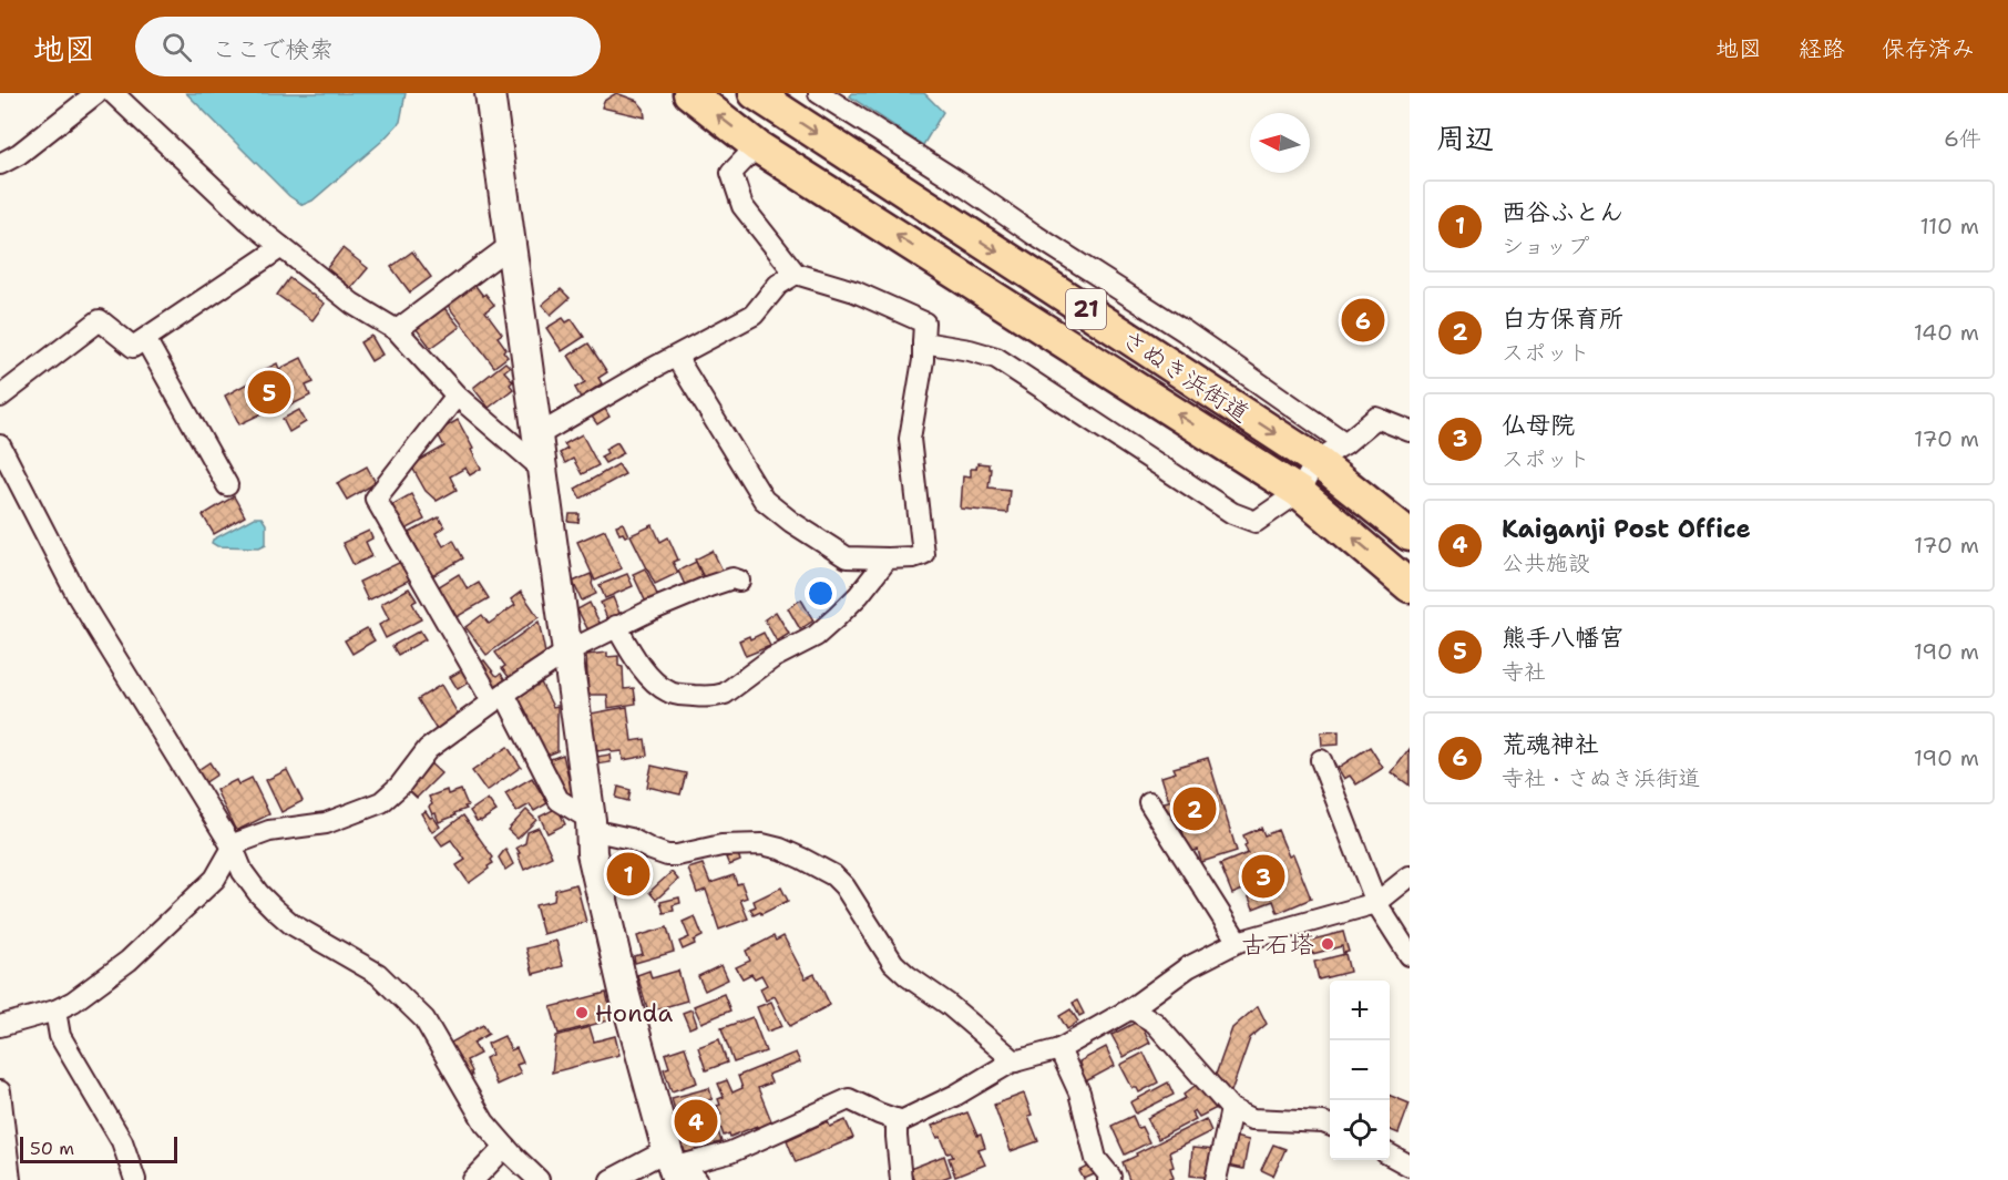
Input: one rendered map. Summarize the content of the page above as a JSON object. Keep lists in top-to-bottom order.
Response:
{
  "streets": {
    "main road": ["21", "さぬき浜街道"]
  },
  "crossings": [
    ["21", "さぬき浜街道"]
  ],
  "places": ["古石塔", "Honda"],
  "scale_bar": "50 m",
  "north": "left",
  "page": {
    "header": "地図",
    "search": "ここで検索",
    "nav": ["地図", "経路", "保存済み"],
    "heading": ["周辺", "6件"],
    "list": [
      {
        "mark": "1",
        "name": "西谷ふとん",
        "note": "ショップ",
        "value": "110 m"
      },
      {
        "mark": "2",
        "name": "白方保育所",
        "note": "スポット",
        "value": "140 m"
      },
      {
        "mark": "3",
        "name": "仏母院",
        "note": "スポット",
        "value": "170 m"
      },
      {
        "mark": "4",
        "name": "Kaiganji Post Office",
        "note": "公共施設",
        "value": "170 m"
      },
      {
        "mark": "5",
        "name": "熊手八幡宮",
        "note": "寺社",
        "value": "190 m"
      },
      {
        "mark": "6",
        "name": "荒魂神社",
        "note": "寺社 · さぬき浜街道",
        "value": "190 m"
      }
    ],
    "pins": [
      "6",
      "5",
      "2",
      "1",
      "3",
      "4"
    ],
    "map_buttons": ["+", "−"],
    "scale": "50 m"
  }
}
